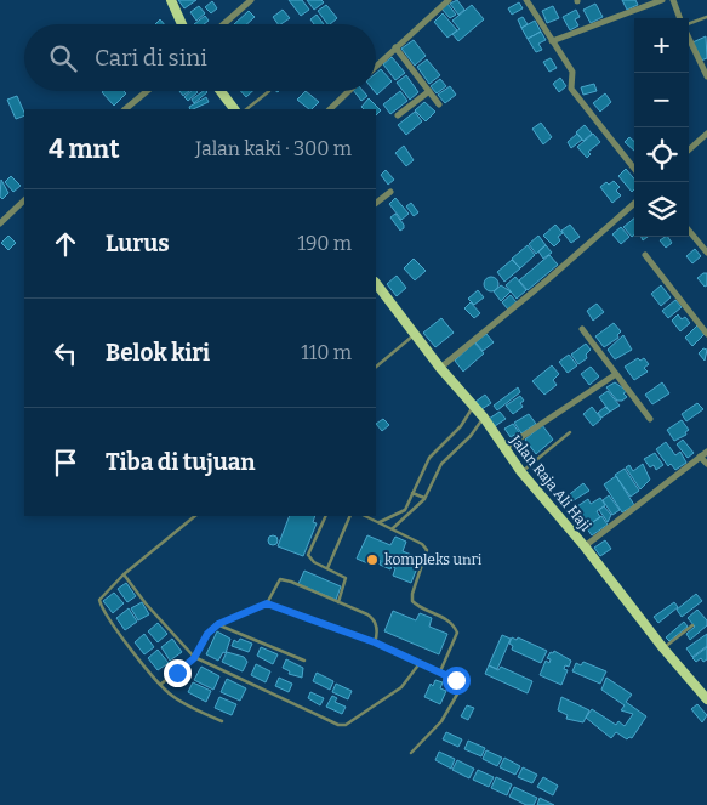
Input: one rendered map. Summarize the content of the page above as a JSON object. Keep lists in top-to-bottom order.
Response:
{
  "streets": {
    "main road": ["Jalan Raja Ali Haji"]
  },
  "places": ["kompleks unri"],
  "page": {
    "map_buttons": ["+", "−"],
    "search": "Cari di sini",
    "heading": ["4 mnt", "Jalan kaki · 300 m"],
    "list": [
      ["Lurus", "190 m"],
      ["Belok kiri", "110 m"],
      "Tiba di tujuan"
    ]
  }
}
